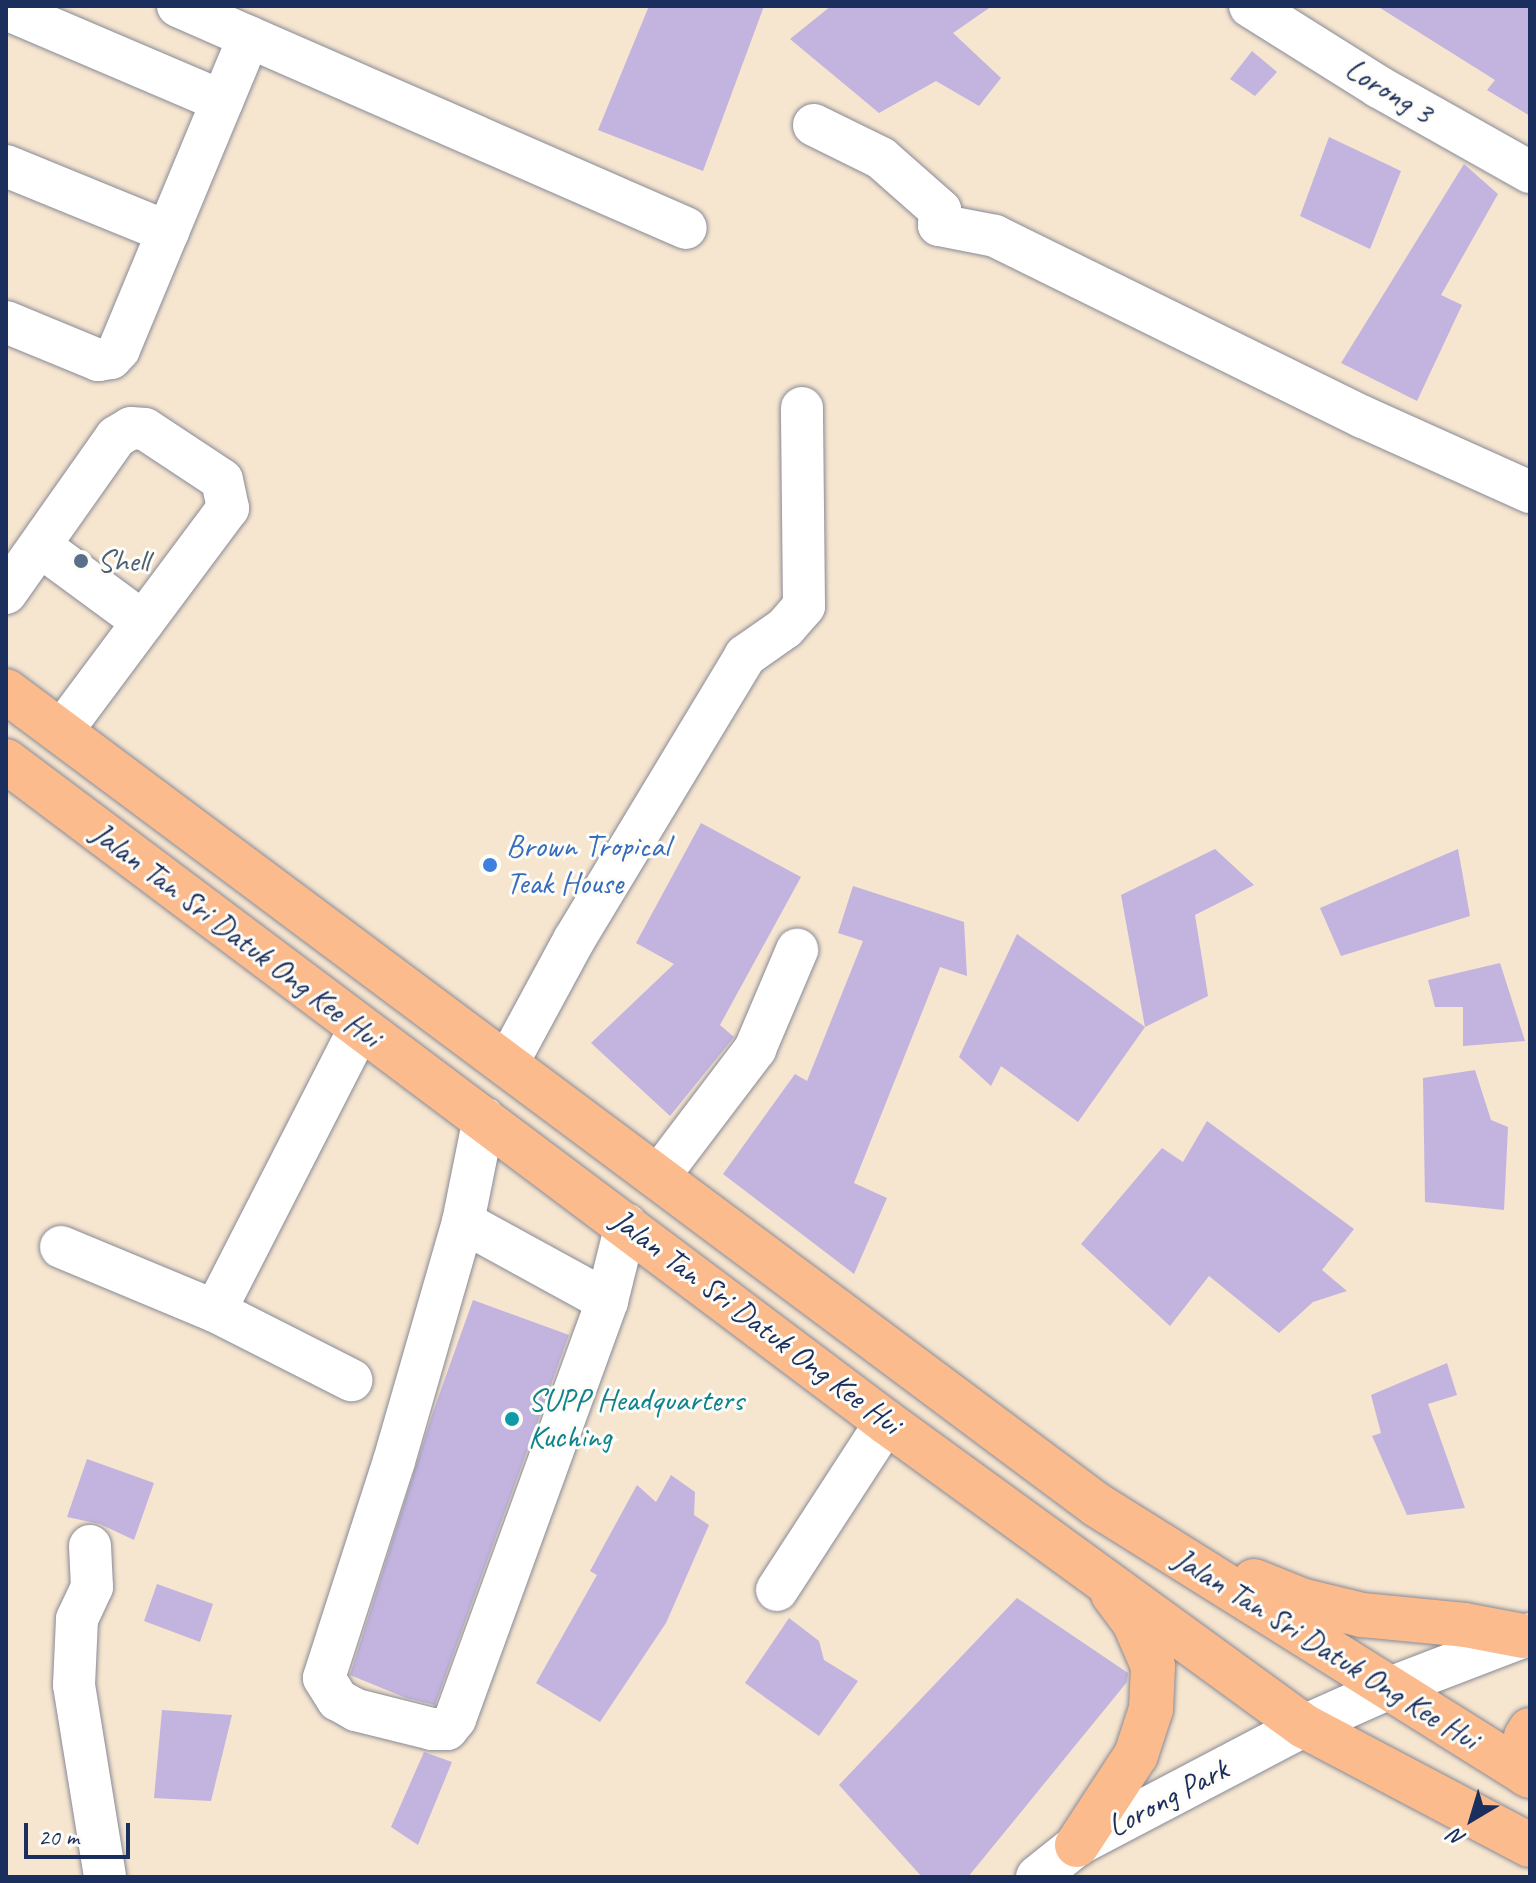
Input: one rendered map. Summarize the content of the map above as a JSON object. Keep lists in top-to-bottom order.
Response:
{
  "streets": {
    "main road": ["Jalan Tan Sri Datuk Ong Kee Hui"],
    "street": ["Lorong 3", "Lorong Park"]
  },
  "crossings": [
    ["Jalan Tan Sri Datuk Ong Kee Hui", "Lorong Park"]
  ],
  "places": ["Shell", "Brown Tropical Teak House", "SUPP Headquarters Kuching"],
  "scale_bar": "20 m",
  "north": "bottom left"
}
